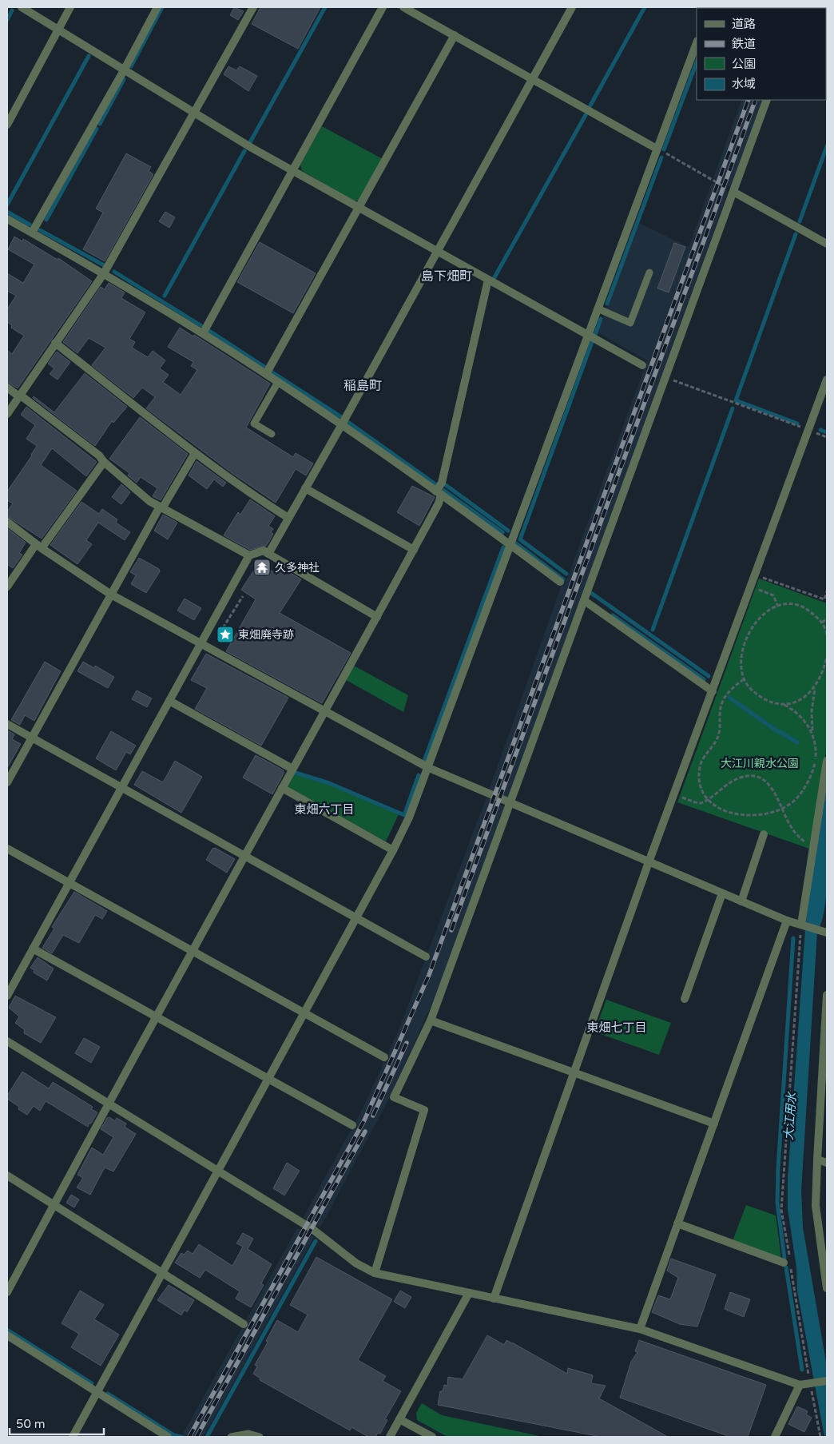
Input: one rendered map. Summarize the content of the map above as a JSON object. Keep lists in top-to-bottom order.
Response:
{
  "districts": [
    "島下畑町",
    "稲島町",
    "東畑六丁目",
    "東畑七丁目"
  ],
  "water": ["大江用水"],
  "parks": ["大江川親水公園"],
  "places": {
    "temple": ["久多神社"],
    "place": ["東畑廃寺跡"]
  },
  "legend": [
    "道路",
    "鉄道",
    "公園",
    "水域"
  ],
  "scale_bar": "50 m"
}
